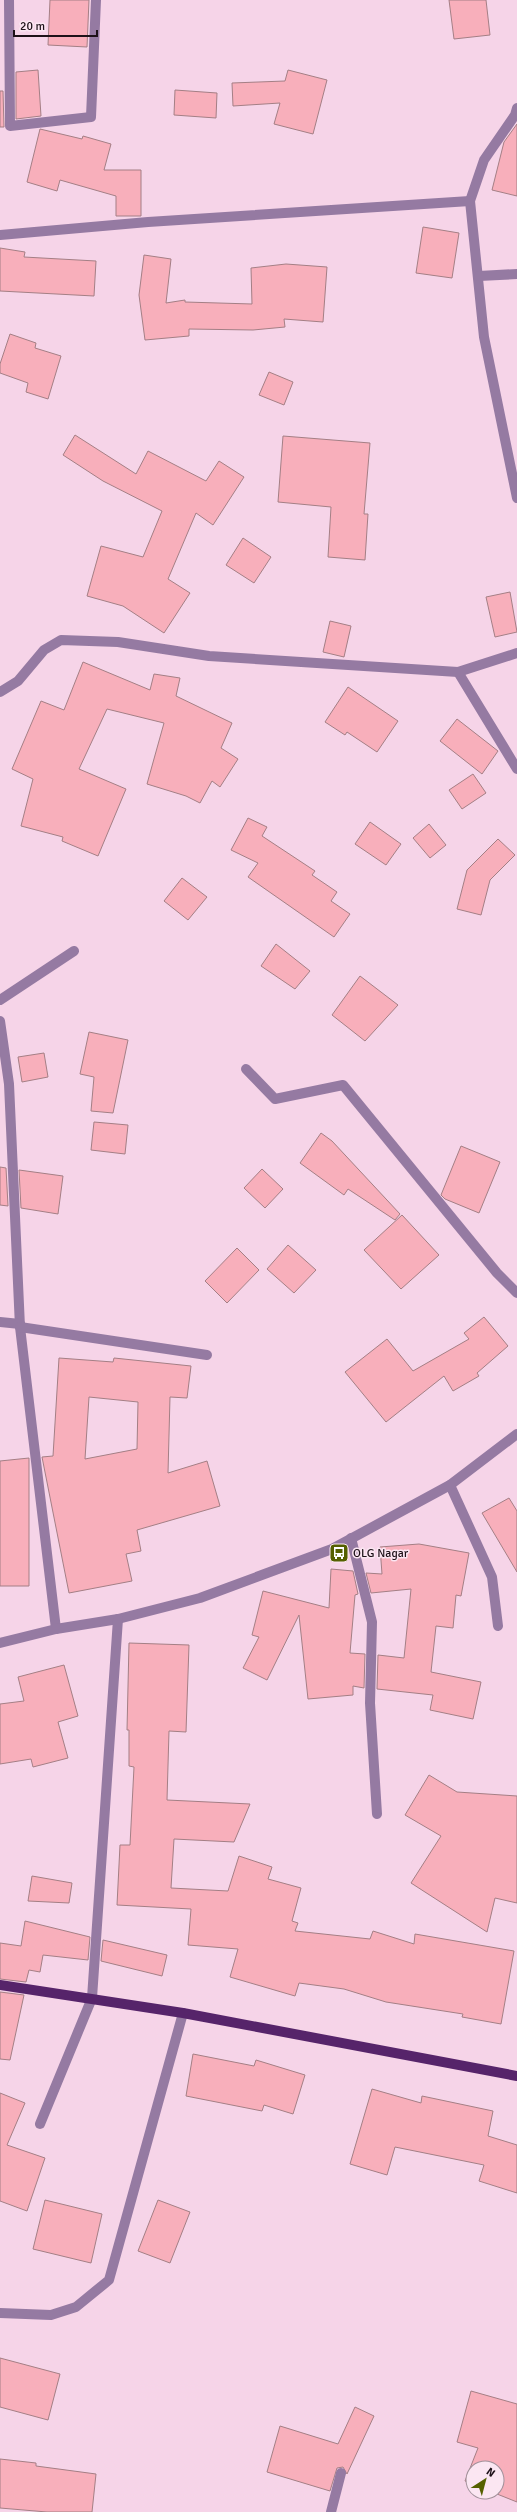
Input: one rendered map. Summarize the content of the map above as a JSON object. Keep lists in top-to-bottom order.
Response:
{
  "places": {
    "bus stop": ["OLG Nagar"]
  },
  "scale_bar": "20 m",
  "north": "top right"
}
